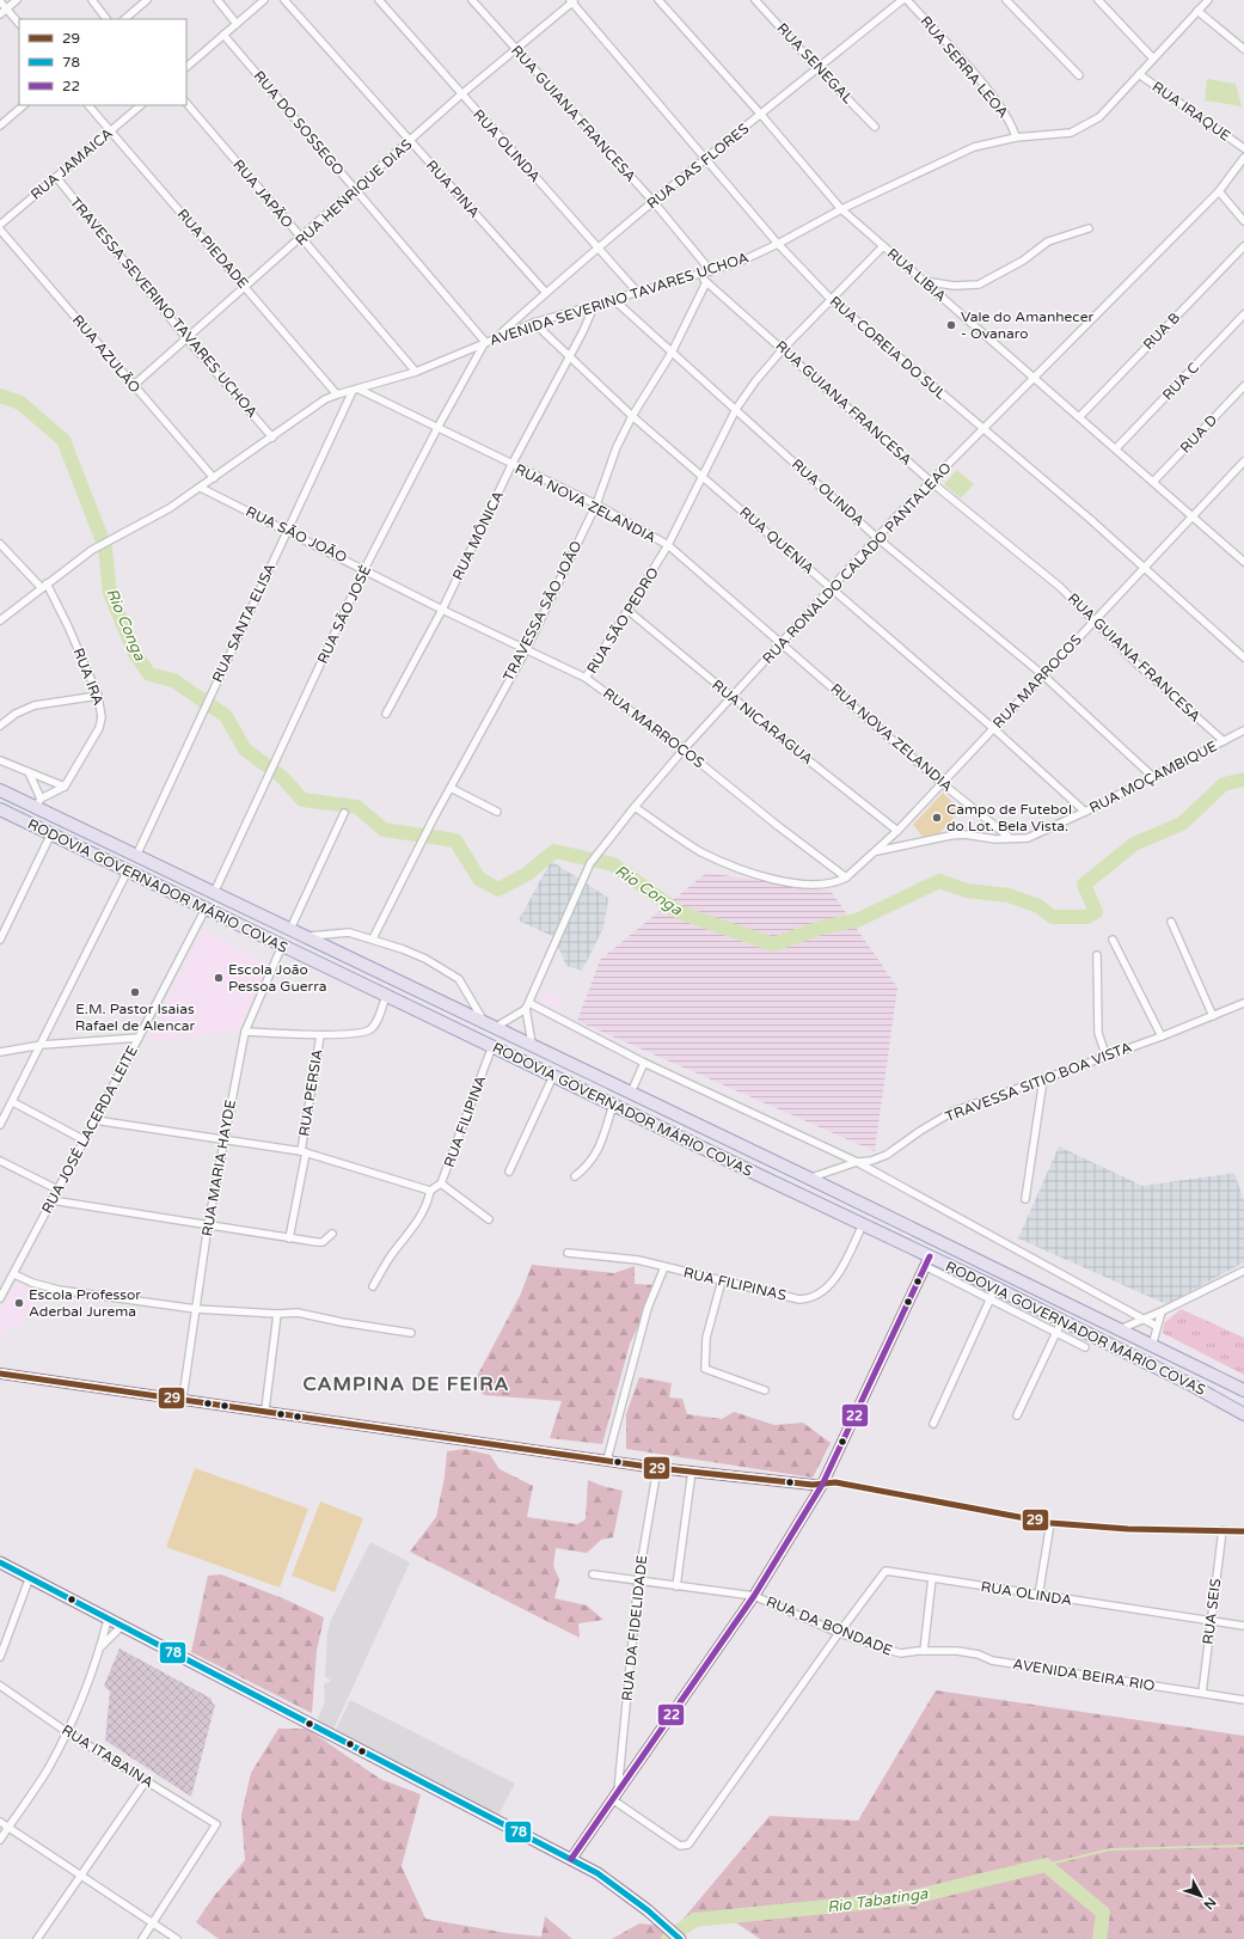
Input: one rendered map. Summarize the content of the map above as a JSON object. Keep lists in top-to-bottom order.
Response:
{
  "streets": {
    "highway": ["RODOVIA GOVERNADOR MÁRIO COVAS"],
    "street": [
      "RUA SENEGAL",
      "RUA SERRA LEOA",
      "RUA IRAQUE",
      "RUA GUIANA FRANCESA",
      "RUA DO SOSSEGO",
      "RUA OLINDA",
      "RUA JAMAICA",
      "RUA DAS FLORES",
      "RUA PINA",
      "RUA HENRIQUE DIAS",
      "RUA JAPÃO",
      "RUA PIEDADE",
      "RUA LIBIA",
      "AVENIDA SEVERINO TAVARES UCHOA",
      "TRAVESSA SEVERINO TAVARES UCHOA",
      "RUA B",
      "RUA COREIA DO SUL",
      "RUA AZULÃO",
      "RUA C",
      "RUA D",
      "RUA NOVA ZELANDIA",
      "RUA SÃO JOÃO",
      "RUA MÔNICA",
      "RUA QUENIA",
      "RUA RONALDO CALADO PANTALEAO",
      "TRAVESSA SÃO JOÃO",
      "RUA SÃO JOSÉ",
      "RUA SÃO PEDRO",
      "RUA SANTA ELISA",
      "RUA IRA",
      "RUA MARROCOS",
      "RUA NICARAGUA",
      "RUA MOÇAMBIQUE",
      "TRAVESSA SITIO BOA VISTA",
      "RUA PERSIA",
      "RUA FILIPINA",
      "RUA JOSÉ LACERDA LEITE",
      "RUA MARIA HAYDE",
      "RUA FILIPINAS",
      "RUA SEIS",
      "RUA DA BONDADE",
      "RUA DA FIDELIDADE",
      "AVENIDA BEIRA RIO",
      "RUA ITABAINA"
    ]
  },
  "crossings": [
    ["RUA SENEGAL", "RUA DAS FLORES"],
    ["RUA SERRA LEOA", "AVENIDA SEVERINO TAVARES UCHOA"],
    ["RUA IRAQUE", "AVENIDA SEVERINO TAVARES UCHOA"],
    ["RUA GUIANA FRANCESA", "RUA DAS FLORES"],
    ["RUA GUIANA FRANCESA", "RUA HENRIQUE DIAS"],
    ["RUA GUIANA FRANCESA", "AVENIDA SEVERINO TAVARES UCHOA"],
    ["RUA GUIANA FRANCESA", "RUA RONALDO CALADO PANTALEAO"],
    ["RUA GUIANA FRANCESA", "TRAVESSA SÃO JOÃO"],
    ["RUA GUIANA FRANCESA", "RUA SÃO PEDRO"],
    ["RUA GUIANA FRANCESA", "RUA MARROCOS"],
    ["RUA GUIANA FRANCESA", "RUA MOÇAMBIQUE"],
    ["RUA DO SOSSEGO", "RUA HENRIQUE DIAS"],
    ["RUA DO SOSSEGO", "AVENIDA SEVERINO TAVARES UCHOA"],
    ["RUA DO SOSSEGO", "RUA SÃO JOSÉ"],
    ["RUA OLINDA", "RUA DAS FLORES"],
    ["RUA OLINDA", "RUA HENRIQUE DIAS"],
    ["RUA OLINDA", "AVENIDA SEVERINO TAVARES UCHOA"],
    ["RUA OLINDA", "RUA RONALDO CALADO PANTALEAO"],
    ["RUA OLINDA", "TRAVESSA SÃO JOÃO"],
    ["RUA OLINDA", "RUA SÃO PEDRO"],
    ["RUA OLINDA", "RUA MARROCOS"],
    ["RUA OLINDA", "RUA MOÇAMBIQUE"],
    ["RUA OLINDA", "RUA SEIS"],
    ["RUA OLINDA", "RUA DA BONDADE"],
    ["RUA JAMAICA", "RUA PIEDADE"],
    ["RUA JAMAICA", "TRAVESSA SEVERINO TAVARES UCHOA"],
    ["RUA DAS FLORES", "RUA PINA"],
    ["RUA DAS FLORES", "RUA LIBIA"],
    ["RUA DAS FLORES", "AVENIDA SEVERINO TAVARES UCHOA"],
    ["RUA DAS FLORES", "RUA COREIA DO SUL"],
    ["RUA PINA", "RUA HENRIQUE DIAS"],
    ["RUA HENRIQUE DIAS", "RUA JAPÃO"],
    ["RUA HENRIQUE DIAS", "RUA PIEDADE"],
    ["RUA HENRIQUE DIAS", "TRAVESSA SEVERINO TAVARES UCHOA"],
    ["RUA HENRIQUE DIAS", "RUA COREIA DO SUL"],
    ["RUA HENRIQUE DIAS", "RUA AZULÃO"],
    ["RUA JAPÃO", "AVENIDA SEVERINO TAVARES UCHOA"],
    ["RUA PIEDADE", "AVENIDA SEVERINO TAVARES UCHOA"],
    ["RUA LIBIA", "AVENIDA SEVERINO TAVARES UCHOA"],
    ["RUA LIBIA", "RUA B"],
    ["RUA LIBIA", "RUA C"],
    ["RUA LIBIA", "RUA D"],
    ["RUA LIBIA", "RUA RONALDO CALADO PANTALEAO"],
    ["RUA LIBIA", "RUA SÃO PEDRO"],
    ["RUA LIBIA", "RUA MARROCOS"],
    ["AVENIDA SEVERINO TAVARES UCHOA", "TRAVESSA SEVERINO TAVARES UCHOA"],
    ["AVENIDA SEVERINO TAVARES UCHOA", "RUA COREIA DO SUL"],
    ["AVENIDA SEVERINO TAVARES UCHOA", "RUA AZULÃO"],
    ["AVENIDA SEVERINO TAVARES UCHOA", "RUA NOVA ZELANDIA"],
    ["AVENIDA SEVERINO TAVARES UCHOA", "RUA SÃO JOÃO"],
    ["AVENIDA SEVERINO TAVARES UCHOA", "RUA MÔNICA"],
    ["AVENIDA SEVERINO TAVARES UCHOA", "RUA QUENIA"],
    ["AVENIDA SEVERINO TAVARES UCHOA", "RUA SÃO JOSÉ"],
    ["AVENIDA SEVERINO TAVARES UCHOA", "RUA SANTA ELISA"],
    ["AVENIDA SEVERINO TAVARES UCHOA", "RUA IRA"],
    ["RUA COREIA DO SUL", "RUA RONALDO CALADO PANTALEAO"],
    ["RUA COREIA DO SUL", "RUA SÃO PEDRO"],
    ["RUA COREIA DO SUL", "RUA MARROCOS"],
    ["RUA NOVA ZELANDIA", "RUA MÔNICA"],
    ["RUA NOVA ZELANDIA", "RUA RONALDO CALADO PANTALEAO"],
    ["RUA NOVA ZELANDIA", "TRAVESSA SÃO JOÃO"],
    ["RUA NOVA ZELANDIA", "RUA SÃO JOSÉ"],
    ["RUA NOVA ZELANDIA", "RUA SÃO PEDRO"],
    ["RUA NOVA ZELANDIA", "RUA SANTA ELISA"],
    ["RUA NOVA ZELANDIA", "RUA MARROCOS"],
    ["RUA NOVA ZELANDIA", "RUA MOÇAMBIQUE"],
    ["RUA SÃO JOÃO", "RUA MÔNICA"],
    ["RUA SÃO JOÃO", "RUA SÃO JOSÉ"],
    ["RUA SÃO JOÃO", "RUA SANTA ELISA"],
    ["RUA SÃO JOÃO", "RUA MARROCOS"],
    ["RUA MÔNICA", "RUA QUENIA"],
    ["RUA MÔNICA", "RUA MARROCOS"],
    ["RUA QUENIA", "RUA RONALDO CALADO PANTALEAO"],
    ["RUA QUENIA", "TRAVESSA SÃO JOÃO"],
    ["RUA QUENIA", "RUA SÃO PEDRO"],
    ["RUA QUENIA", "RUA MARROCOS"],
    ["RUA QUENIA", "RUA MOÇAMBIQUE"],
    ["RUA RONALDO CALADO PANTALEAO", "RUA MARROCOS"],
    ["RUA RONALDO CALADO PANTALEAO", "RUA NICARAGUA"],
    ["TRAVESSA SÃO JOÃO", "RUA MARROCOS"],
    ["RUA SÃO JOSÉ", "RODOVIA GOVERNADOR MÁRIO COVAS"],
    ["RUA SÃO PEDRO", "RUA MARROCOS"],
    ["RUA SÃO PEDRO", "RUA NICARAGUA"],
    ["RUA SANTA ELISA", "RODOVIA GOVERNADOR MÁRIO COVAS"],
    ["RUA MARROCOS", "RUA NICARAGUA"],
    ["RUA MARROCOS", "RUA MOÇAMBIQUE"],
    ["RODOVIA GOVERNADOR MÁRIO COVAS", "TRAVESSA SITIO BOA VISTA"],
    ["RODOVIA GOVERNADOR MÁRIO COVAS", "RUA FILIPINA"],
    ["RODOVIA GOVERNADOR MÁRIO COVAS", "RUA JOSÉ LACERDA LEITE"],
    ["RODOVIA GOVERNADOR MÁRIO COVAS", "RUA MARIA HAYDE"],
    ["RODOVIA GOVERNADOR MÁRIO COVAS", "RUA FILIPINAS"],
    ["RUA SEIS", "AVENIDA BEIRA RIO"],
    ["RUA DA BONDADE", "RUA DA FIDELIDADE"],
    ["RUA DA BONDADE", "AVENIDA BEIRA RIO"]
  ],
  "districts": ["CAMPINA DE FEIRA"],
  "water": ["Rio Conga", "Rio Tabatinga"],
  "places": [
    "Vale do Amanhecer - Ovanaro",
    "Campo de Futebol do Lot. Bela Vista.",
    "Escola João Pessoa Guerra",
    "E.M. Pastor Isaias Rafael de Alencar",
    "Escola Professor Aderbal Jurema"
  ],
  "lines": ["transit line 22", "transit line 29", "transit line 78"],
  "legend": ["29", "78", "22"],
  "north": "bottom right"
}
